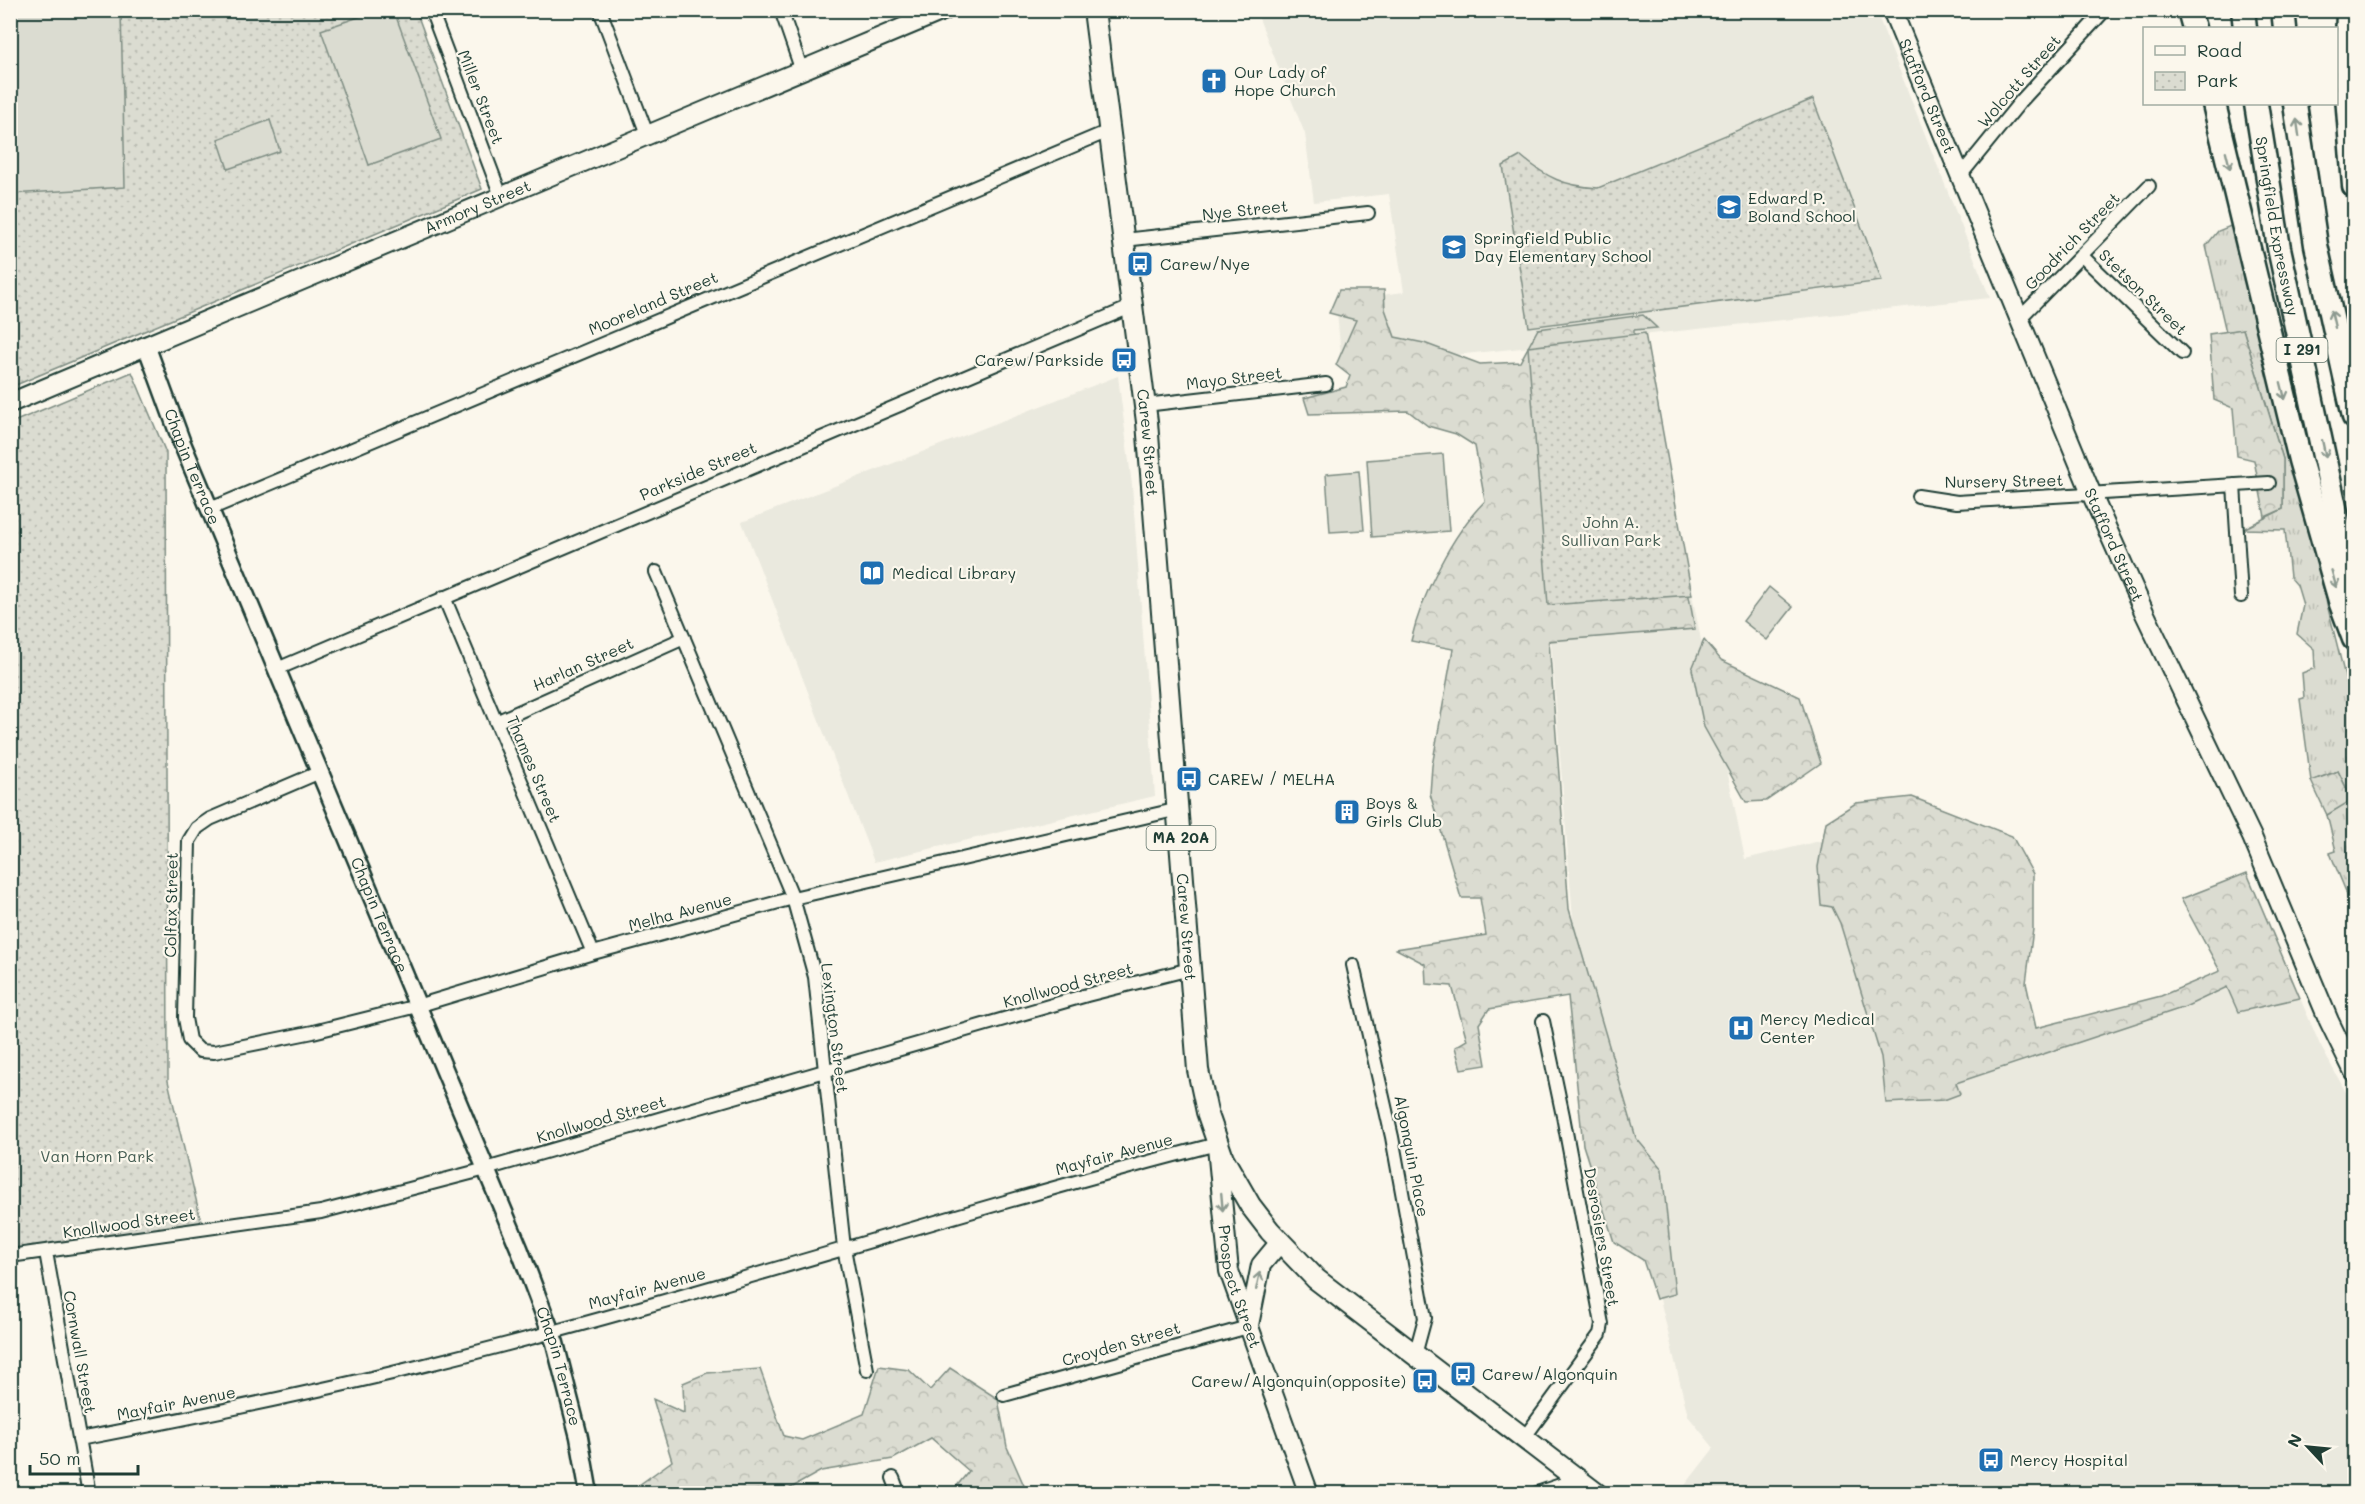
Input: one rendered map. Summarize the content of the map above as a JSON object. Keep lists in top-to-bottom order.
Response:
{
  "streets": {
    "highway": ["Springfield Expressway", "I 291"],
    "main road": [
      "Stafford Street",
      "Armory Street",
      "Carew Street",
      "MA 20A",
      "Prospect Street"
    ],
    "street": [
      "Wolcott Street",
      "Miller Street",
      "Nye Street",
      "Goodrich Street",
      "Stetson Street",
      "Mooreland Street",
      "Mayo Street",
      "Chapin Terrace",
      "Parkside Street",
      "Nursery Street",
      "Harlan Street",
      "Thames Street",
      "Colfax Street",
      "Melha Avenue",
      "Knollwood Street",
      "Lexington Street",
      "Mayfair Avenue",
      "Algonquin Place",
      "Desrosiers Street",
      "Croyden Street",
      "Cornwall Street"
    ]
  },
  "crossings": [
    ["Wolcott Street", "Stafford Street"],
    ["Miller Street", "Armory Street"],
    ["Stafford Street", "Goodrich Street"],
    ["Stafford Street", "Nursery Street"],
    ["Armory Street", "Chapin Terrace"],
    ["Nye Street", "Carew Street"],
    ["Goodrich Street", "Stetson Street"],
    ["Mooreland Street", "Carew Street"],
    ["Mooreland Street", "Chapin Terrace"],
    ["Mayo Street", "Carew Street"],
    ["Carew Street", "Parkside Street"],
    ["Carew Street", "Melha Avenue"],
    ["Carew Street", "Knollwood Street"],
    ["Carew Street", "Mayfair Avenue"],
    ["Carew Street", "Algonquin Place"],
    ["Carew Street", "Desrosiers Street"],
    ["Carew Street", "Prospect Street"],
    ["Chapin Terrace", "Parkside Street"],
    ["Chapin Terrace", "Colfax Street"],
    ["Chapin Terrace", "Melha Avenue"],
    ["Chapin Terrace", "Knollwood Street"],
    ["Chapin Terrace", "Mayfair Avenue"],
    ["Parkside Street", "Thames Street"],
    ["Harlan Street", "Thames Street"],
    ["Harlan Street", "Lexington Street"],
    ["Thames Street", "Melha Avenue"],
    ["Colfax Street", "Melha Avenue"],
    ["Melha Avenue", "Lexington Street"],
    ["Knollwood Street", "Lexington Street"],
    ["Knollwood Street", "Cornwall Street"],
    ["Lexington Street", "Mayfair Avenue"],
    ["Mayfair Avenue", "Prospect Street"],
    ["Mayfair Avenue", "Cornwall Street"],
    ["Prospect Street", "Croyden Street"]
  ],
  "one_way": ["Prospect Street"],
  "parks": ["John A. Sullivan Park", "Van Horn Park"],
  "places": {
    "church": ["Our Lady of Hope Church"],
    "school or university": ["Edward P. Boland School", "Springfield Public Day Elementary School"],
    "bus stop": [
      "Carew/Nye",
      "Carew/Parkside",
      "CAREW / MELHA",
      "Carew/Algonquin",
      "Carew/Algonquin(opposite)",
      "Mercy Hospital"
    ],
    "library": ["Medical Library"],
    "building": ["Boys & Girls Club"],
    "hospital": ["Mercy Medical Center"]
  },
  "legend": ["Road", "Park"],
  "scale_bar": "50 m",
  "north": "top left"
}
